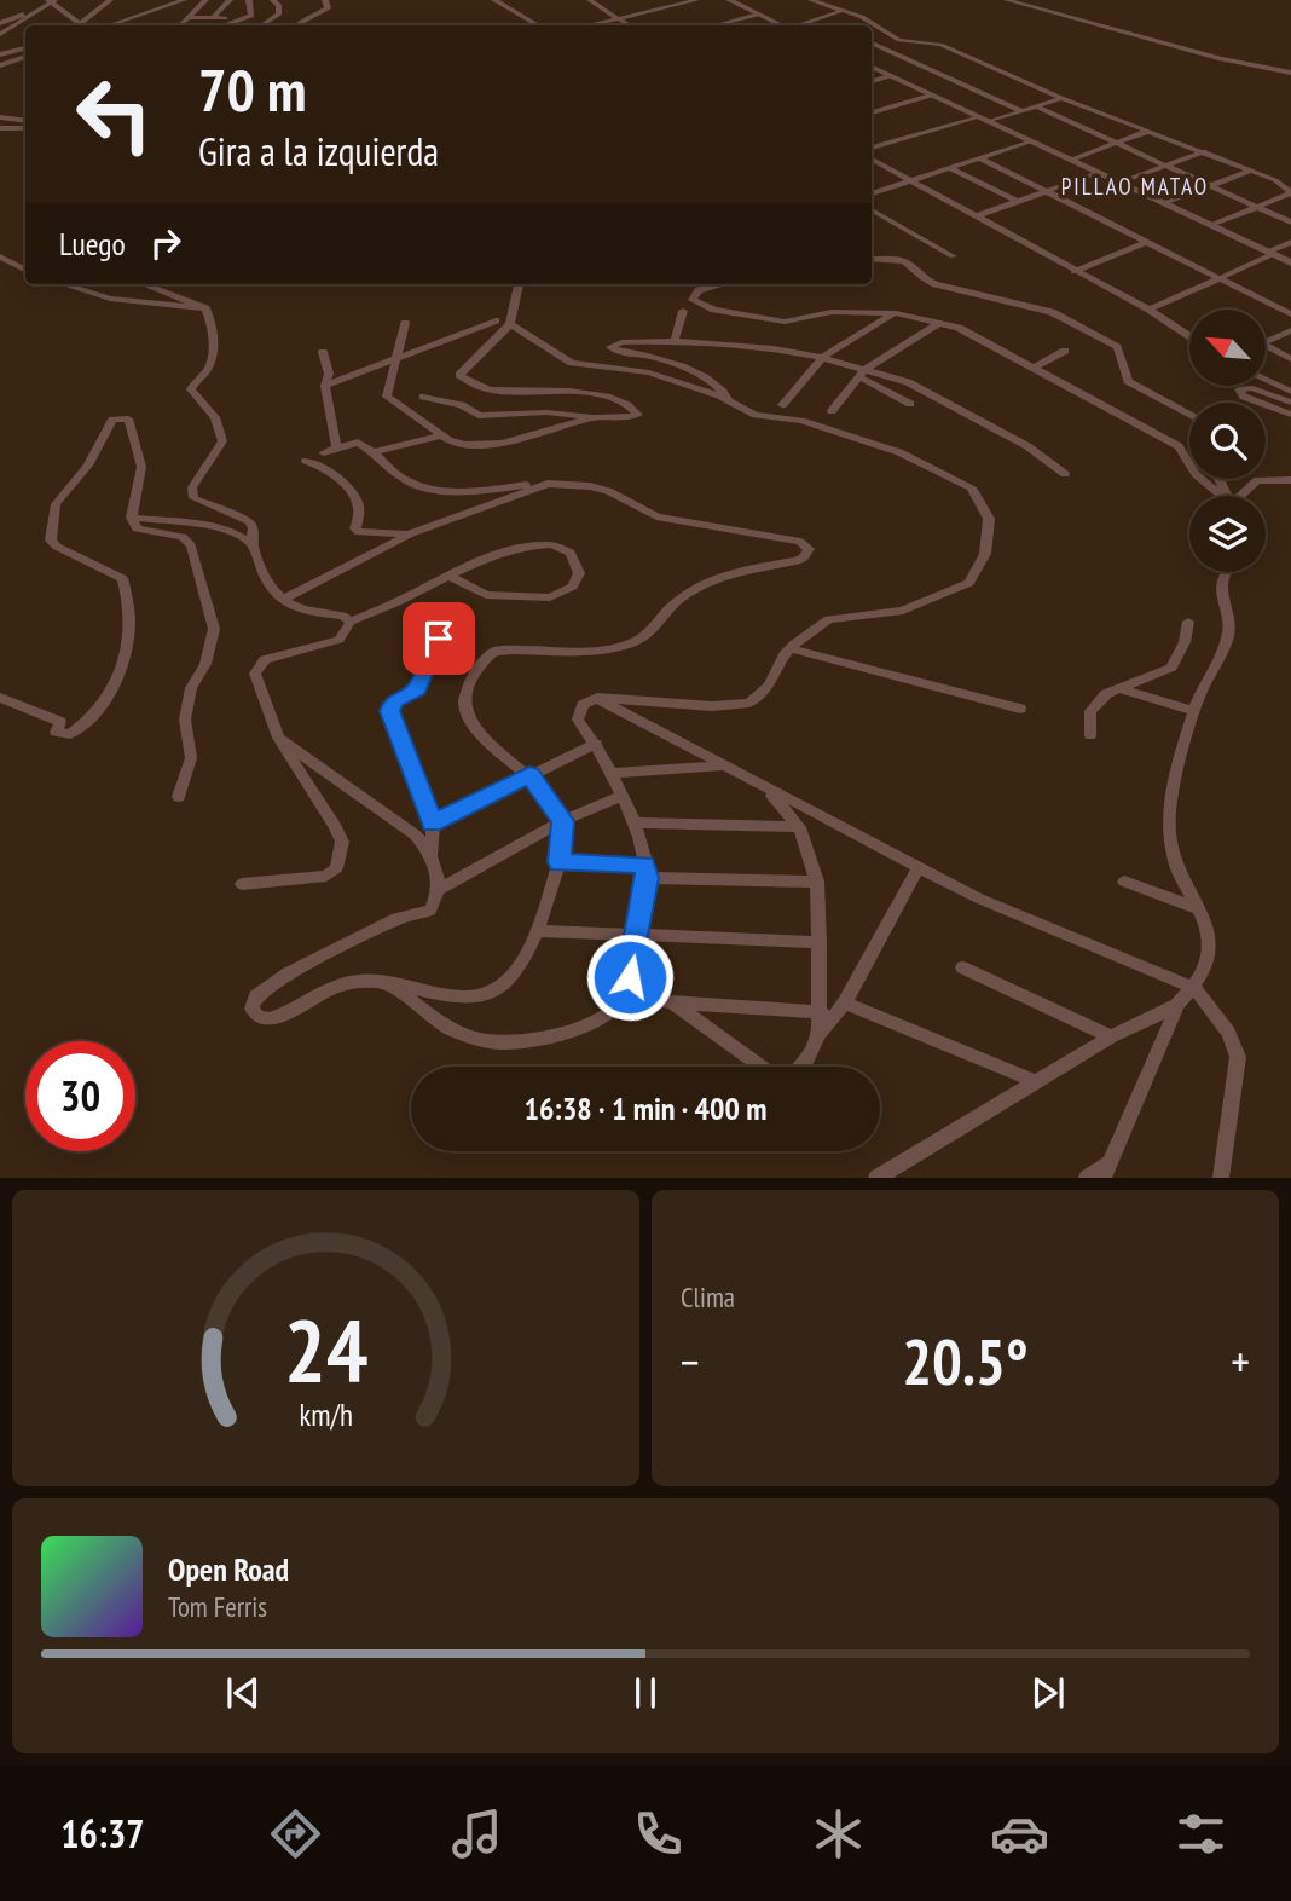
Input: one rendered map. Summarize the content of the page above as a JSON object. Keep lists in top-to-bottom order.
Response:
{
  "districts": ["PILLAO MATAO"],
  "north": "top left",
  "page": {
    "turn": ["70 m", "Gira a la izquierda"],
    "then": "Luego",
    "limit": "30",
    "trip": "16:38 · 1 min · 400 m",
    "tile": "Clima",
    "heat": ["−", "20.5°", "+"],
    "song": ["Open Road", "Tom Ferris"],
    "tabs": "16:37",
    "gauge": ["24", "km/h"]
  }
}
